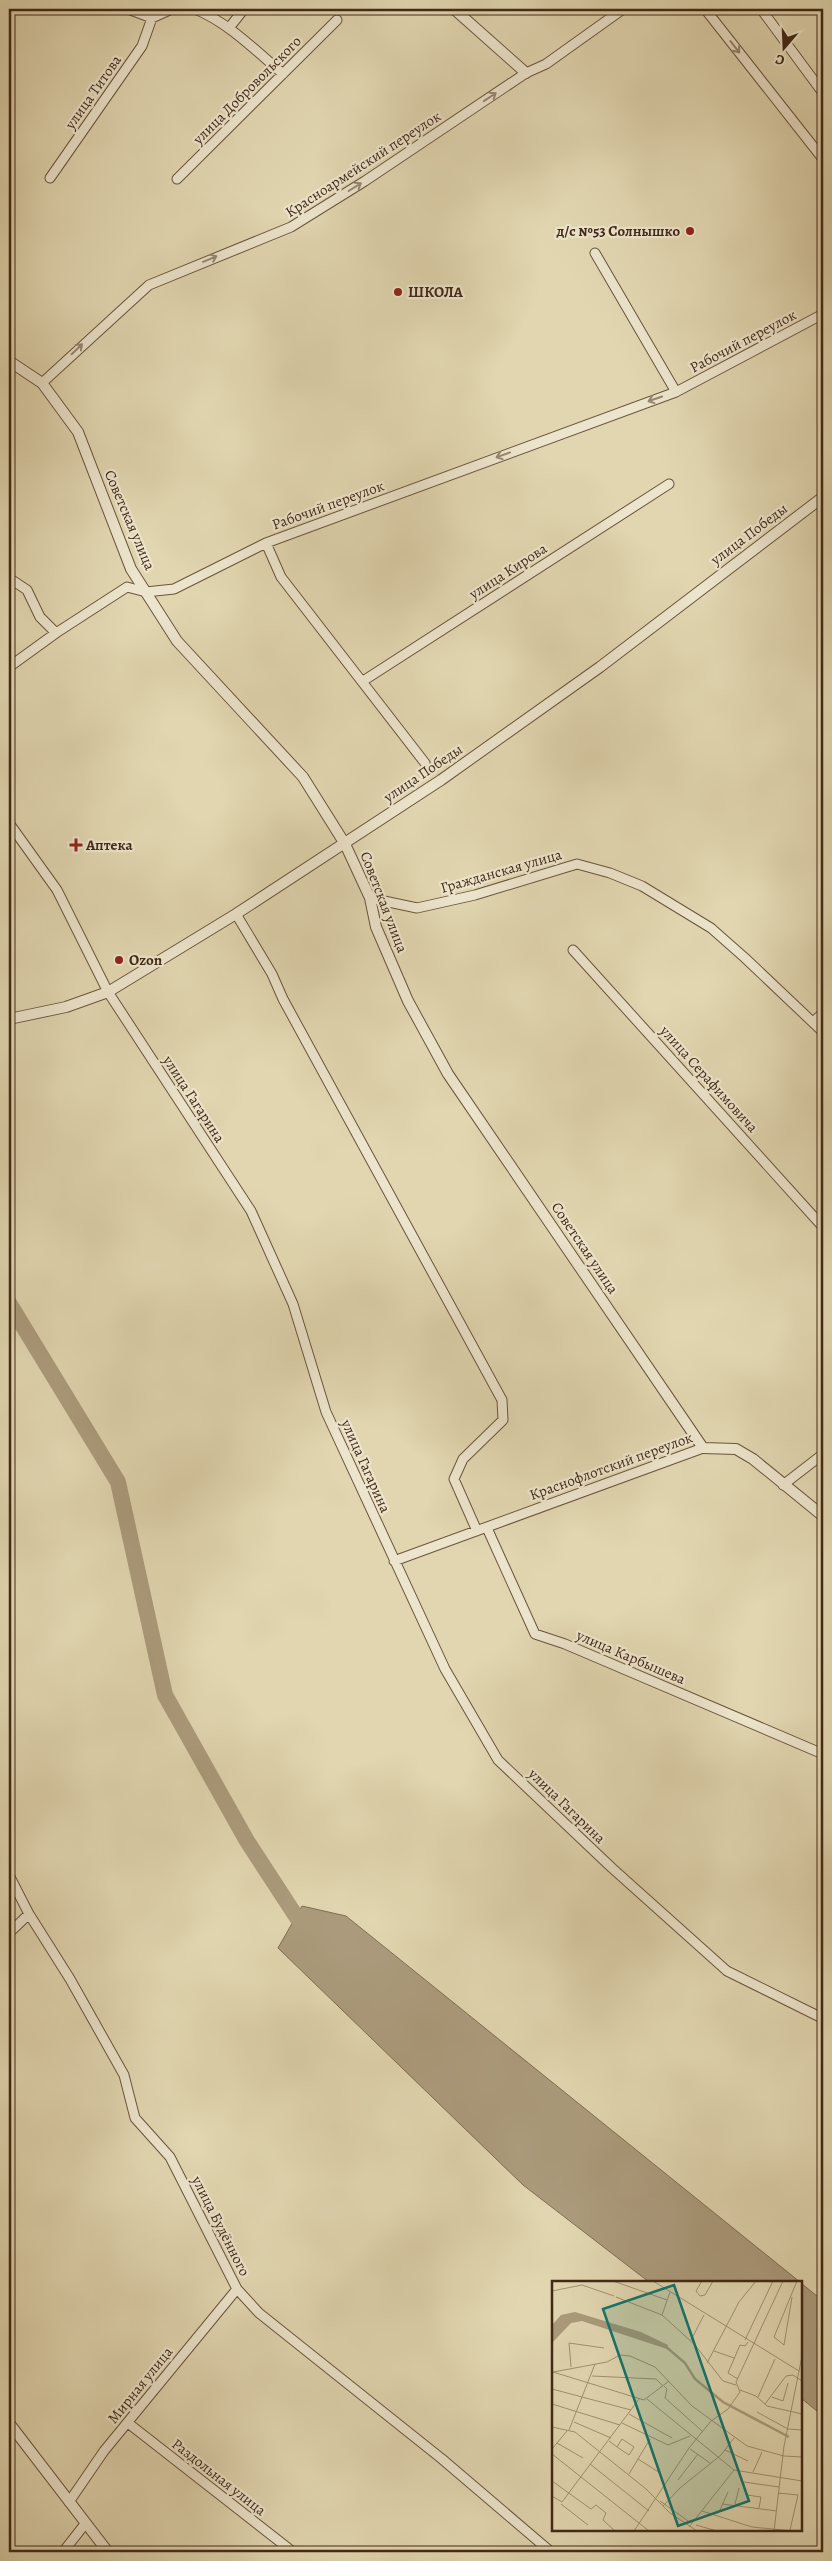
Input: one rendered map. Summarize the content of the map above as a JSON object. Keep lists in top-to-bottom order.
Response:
{
  "streets": {
    "street": [
      "улица Добровольского",
      "улица Титова",
      "Красноармейский переулок",
      "Рабочий переулок",
      "Советская улица",
      "улица Победы",
      "улица Кирова",
      "Гражданская улица",
      "улица Серафимовича",
      "улица Гагарина",
      "Краснофлотский переулок",
      "улица Карбышева",
      "улица Будённого",
      "Мирная улица",
      "Раздольная улица"
    ]
  },
  "crossings": [
    ["Красноармейский переулок", "Советская улица"],
    ["Рабочий переулок", "Советская улица"],
    ["Советская улица", "улица Победы"],
    ["Советская улица", "Гражданская улица"],
    ["Советская улица", "Краснофлотский переулок"],
    ["улица Победы", "улица Гагарина"],
    ["улица Гагарина", "Краснофлотский переулок"],
    ["Краснофлотский переулок", "улица Карбышева"],
    ["улица Будённого", "Мирная улица"],
    ["Мирная улица", "Раздольная улица"]
  ],
  "one_way": ["Красноармейский переулок", "Рабочий переулок"],
  "places": {
    "other": ["д/с №53 Солнышко", "ШКОЛА", "Ozon"],
    "health": ["Аптека"]
  },
  "north": "bottom"
}
